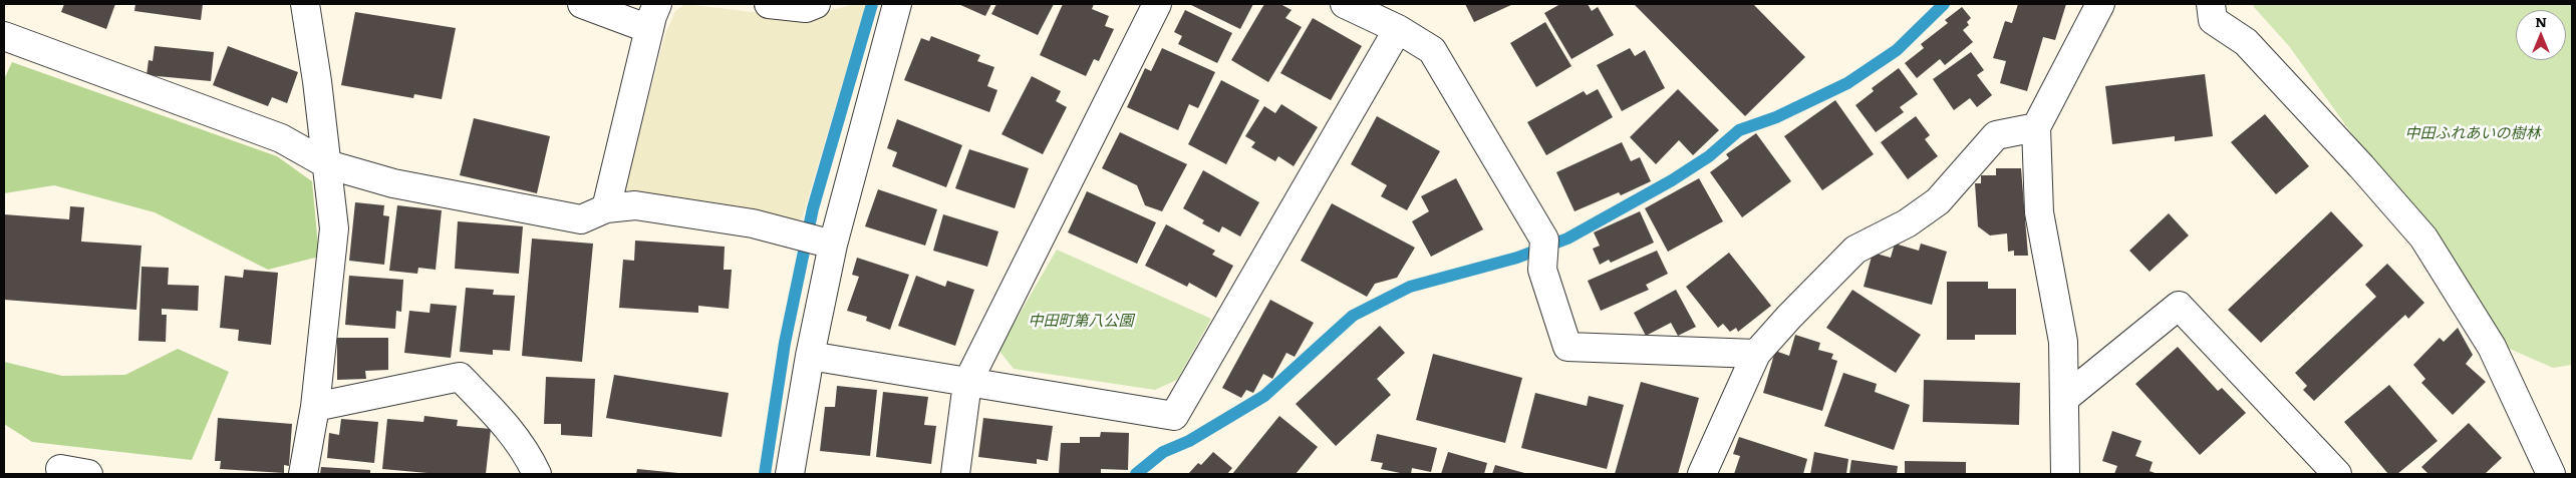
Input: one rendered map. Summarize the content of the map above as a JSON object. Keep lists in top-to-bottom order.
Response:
{
  "parks": ["中田ふれあいの樹林", "中田町第八公園"],
  "north": "top"
}
